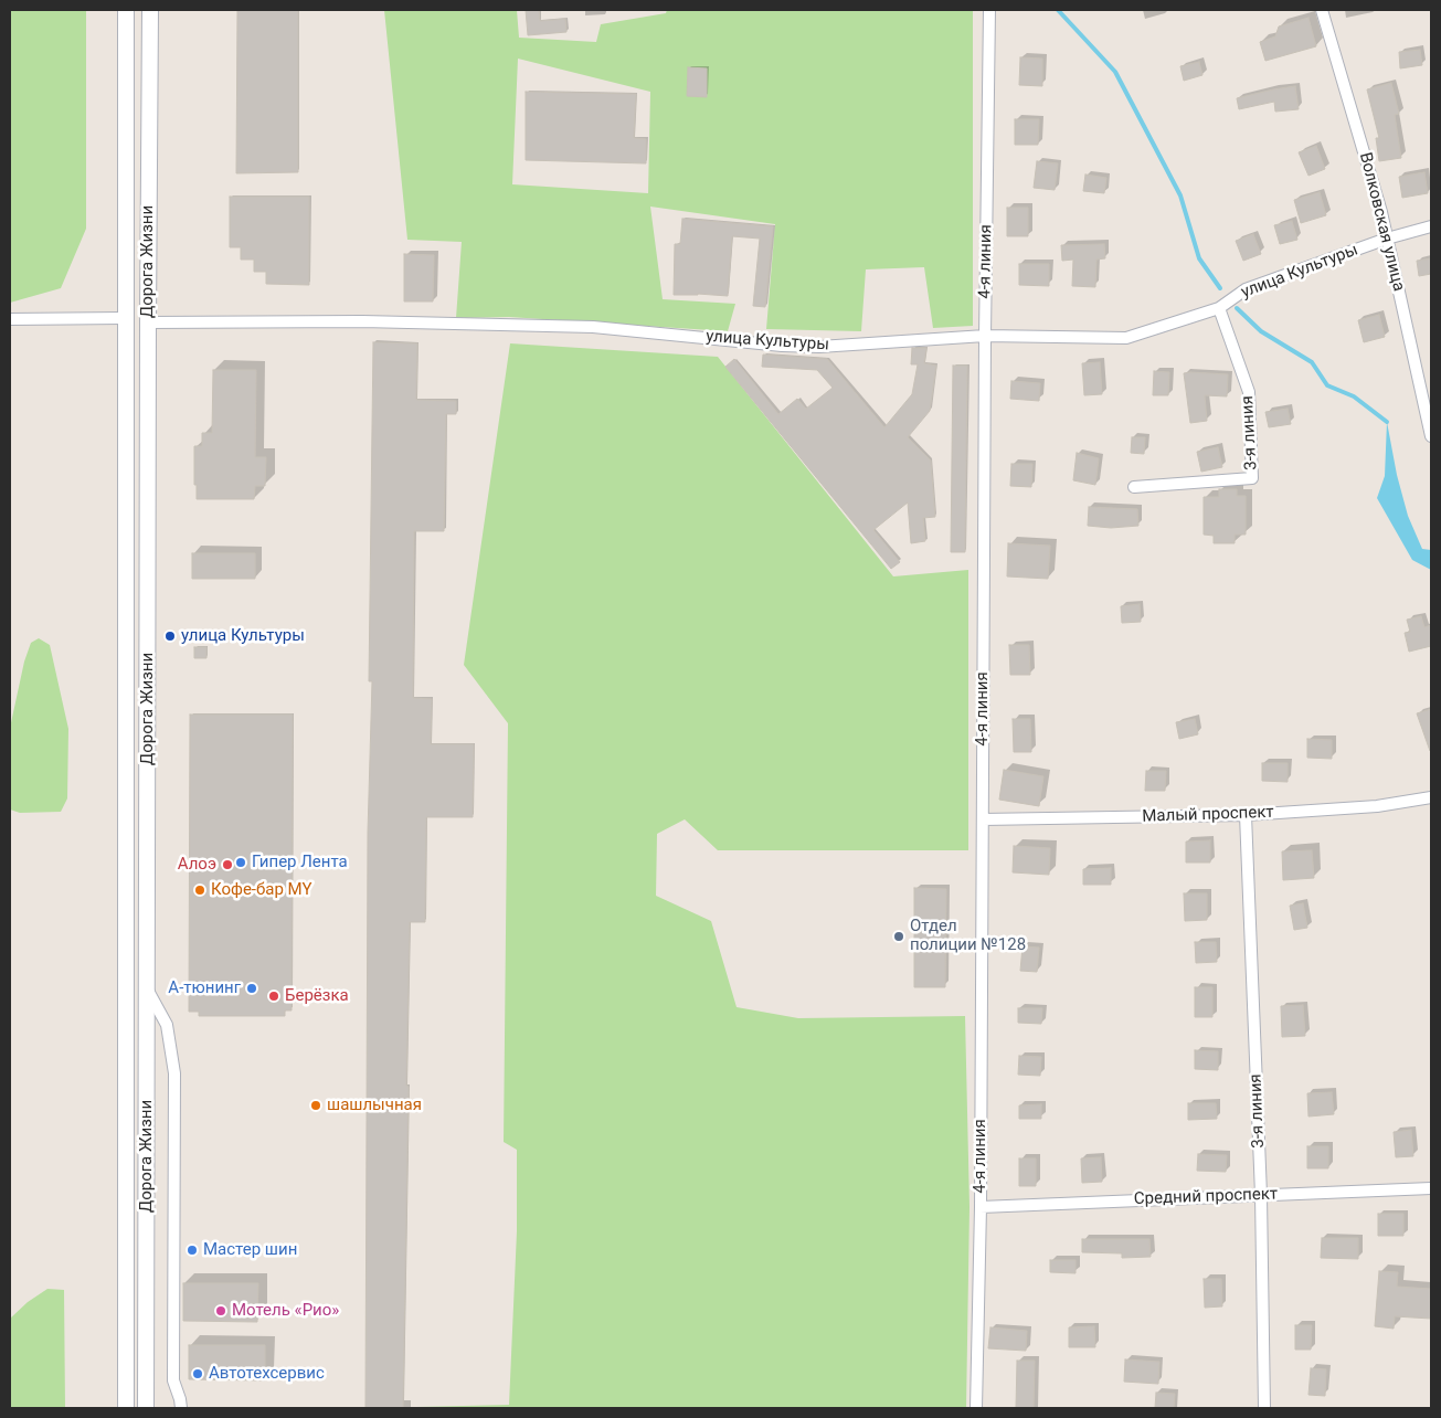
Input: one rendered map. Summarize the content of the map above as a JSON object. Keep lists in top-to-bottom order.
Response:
{
  "streets": {
    "main road": ["Дорога Жизни"],
    "street": [
      "Волковская улица",
      "4-я линия",
      "улица Культуры",
      "3-я линия",
      "Малый проспект",
      "Средний проспект"
    ]
  },
  "crossings": [
    ["Волковская улица", "улица Культуры"],
    ["Дорога Жизни", "улица Культуры"],
    ["4-я линия", "улица Культуры"],
    ["4-я линия", "Малый проспект"],
    ["4-я линия", "Средний проспект"],
    ["улица Культуры", "3-я линия"],
    ["3-я линия", "Малый проспект"],
    ["3-я линия", "Средний проспект"]
  ],
  "places": [
    "улица Культуры",
    "Гипер Лента",
    "Алоэ",
    "Кофе-бар MY",
    "Отдел полиции №128",
    "А-тюнинг",
    "Берёзка",
    "шашлычная",
    "Мастер шин",
    "Мотель «Рио»",
    "Автотехсервис"
  ]
}
